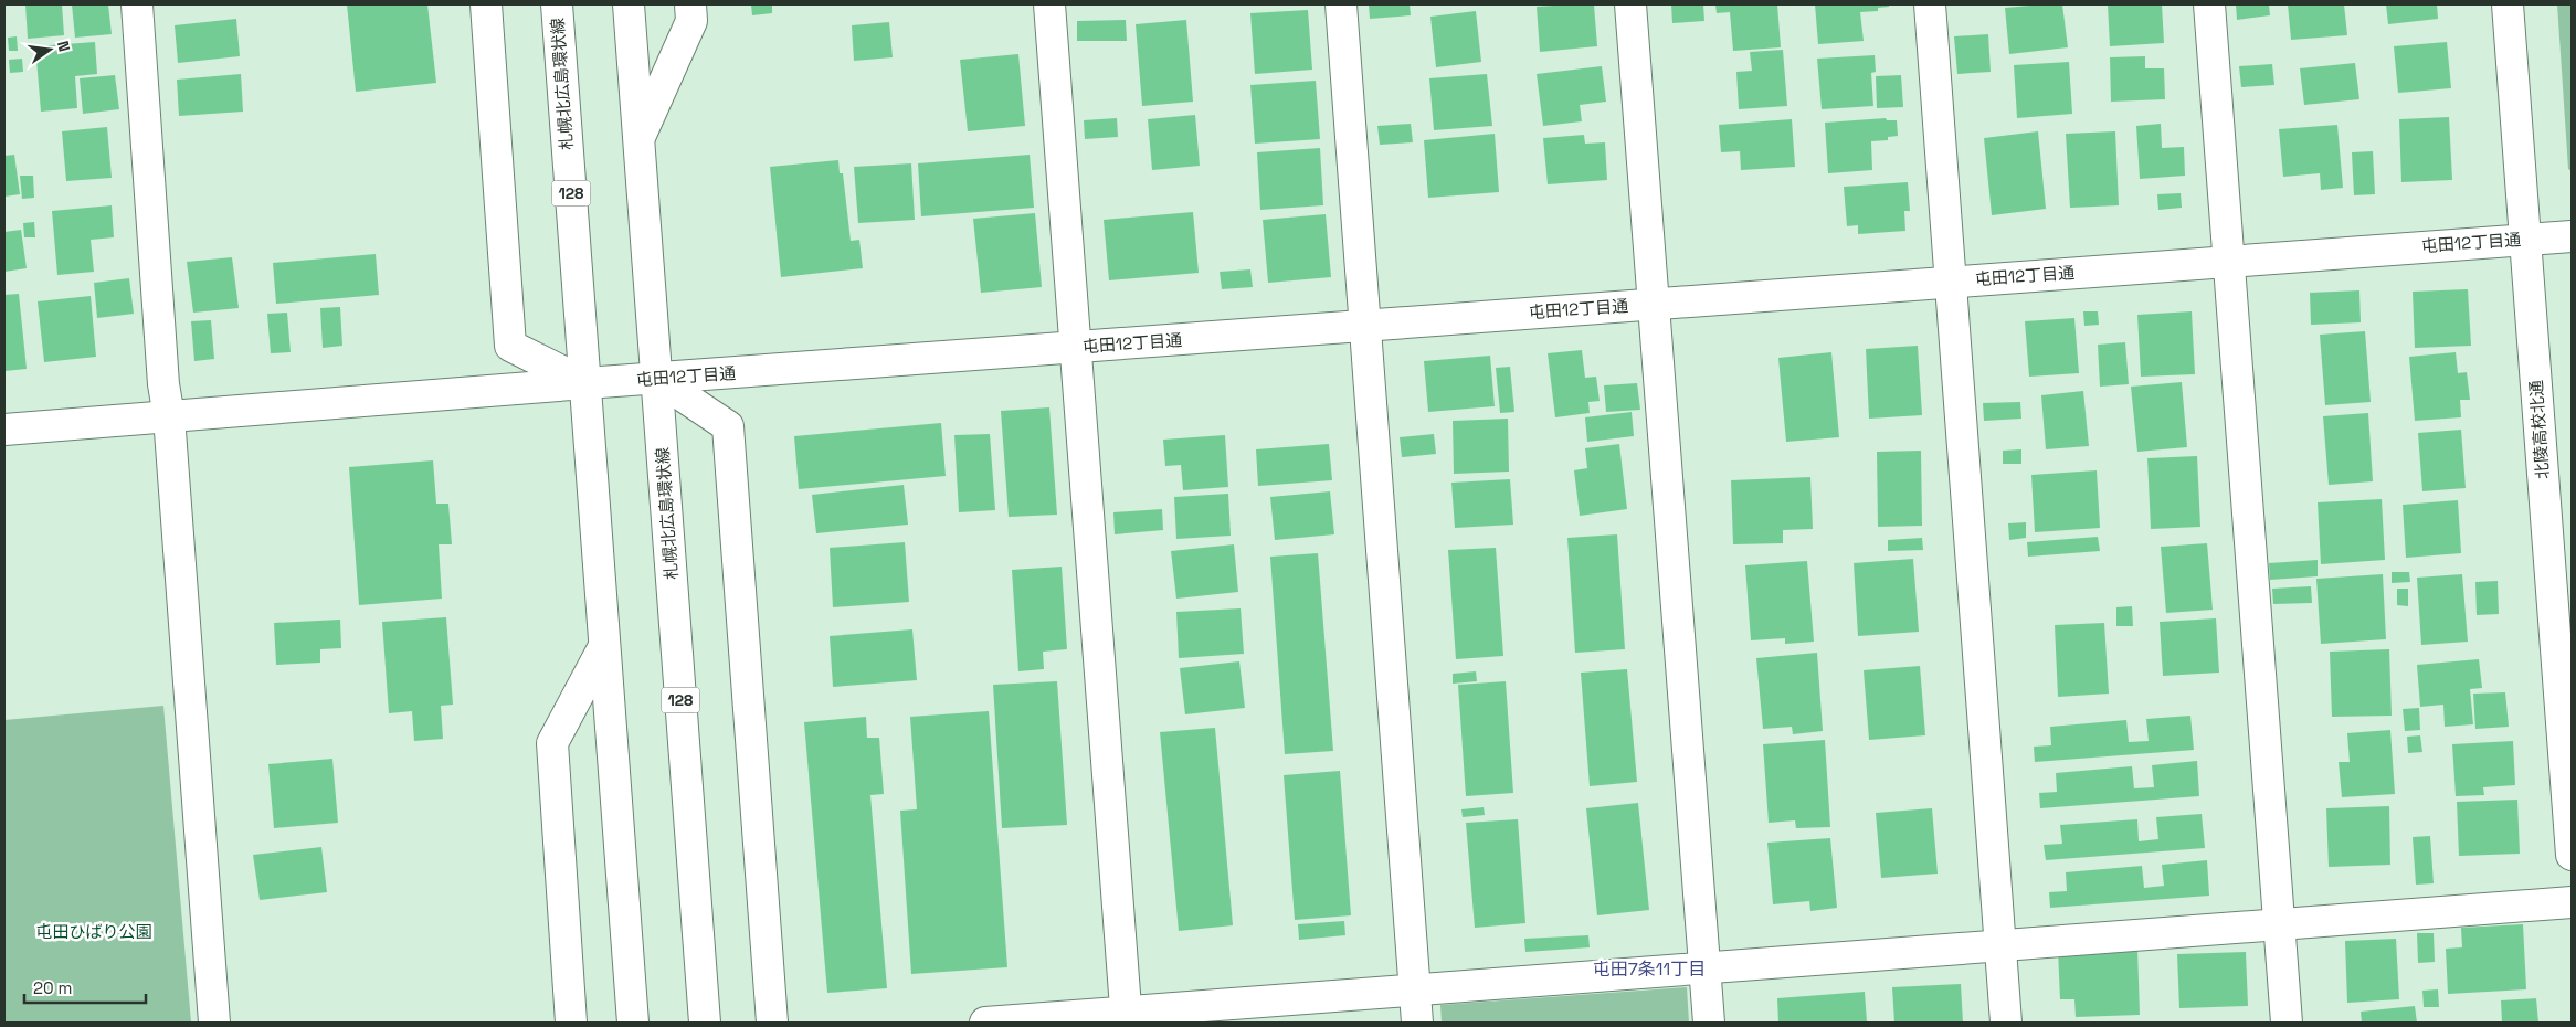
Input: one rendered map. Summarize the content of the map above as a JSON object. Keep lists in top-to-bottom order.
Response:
{
  "streets": {
    "street": [
      "札幌北広島環状線",
      "128",
      "屯田12丁目通",
      "北陵高校北通"
    ]
  },
  "crossings": [
    ["札幌北広島環状線", "屯田12丁目通"],
    ["屯田12丁目通", "北陵高校北通"]
  ],
  "districts": ["屯田7条11丁目"],
  "parks": ["屯田ひばり公園"],
  "scale_bar": "20 m",
  "north": "right"
}
